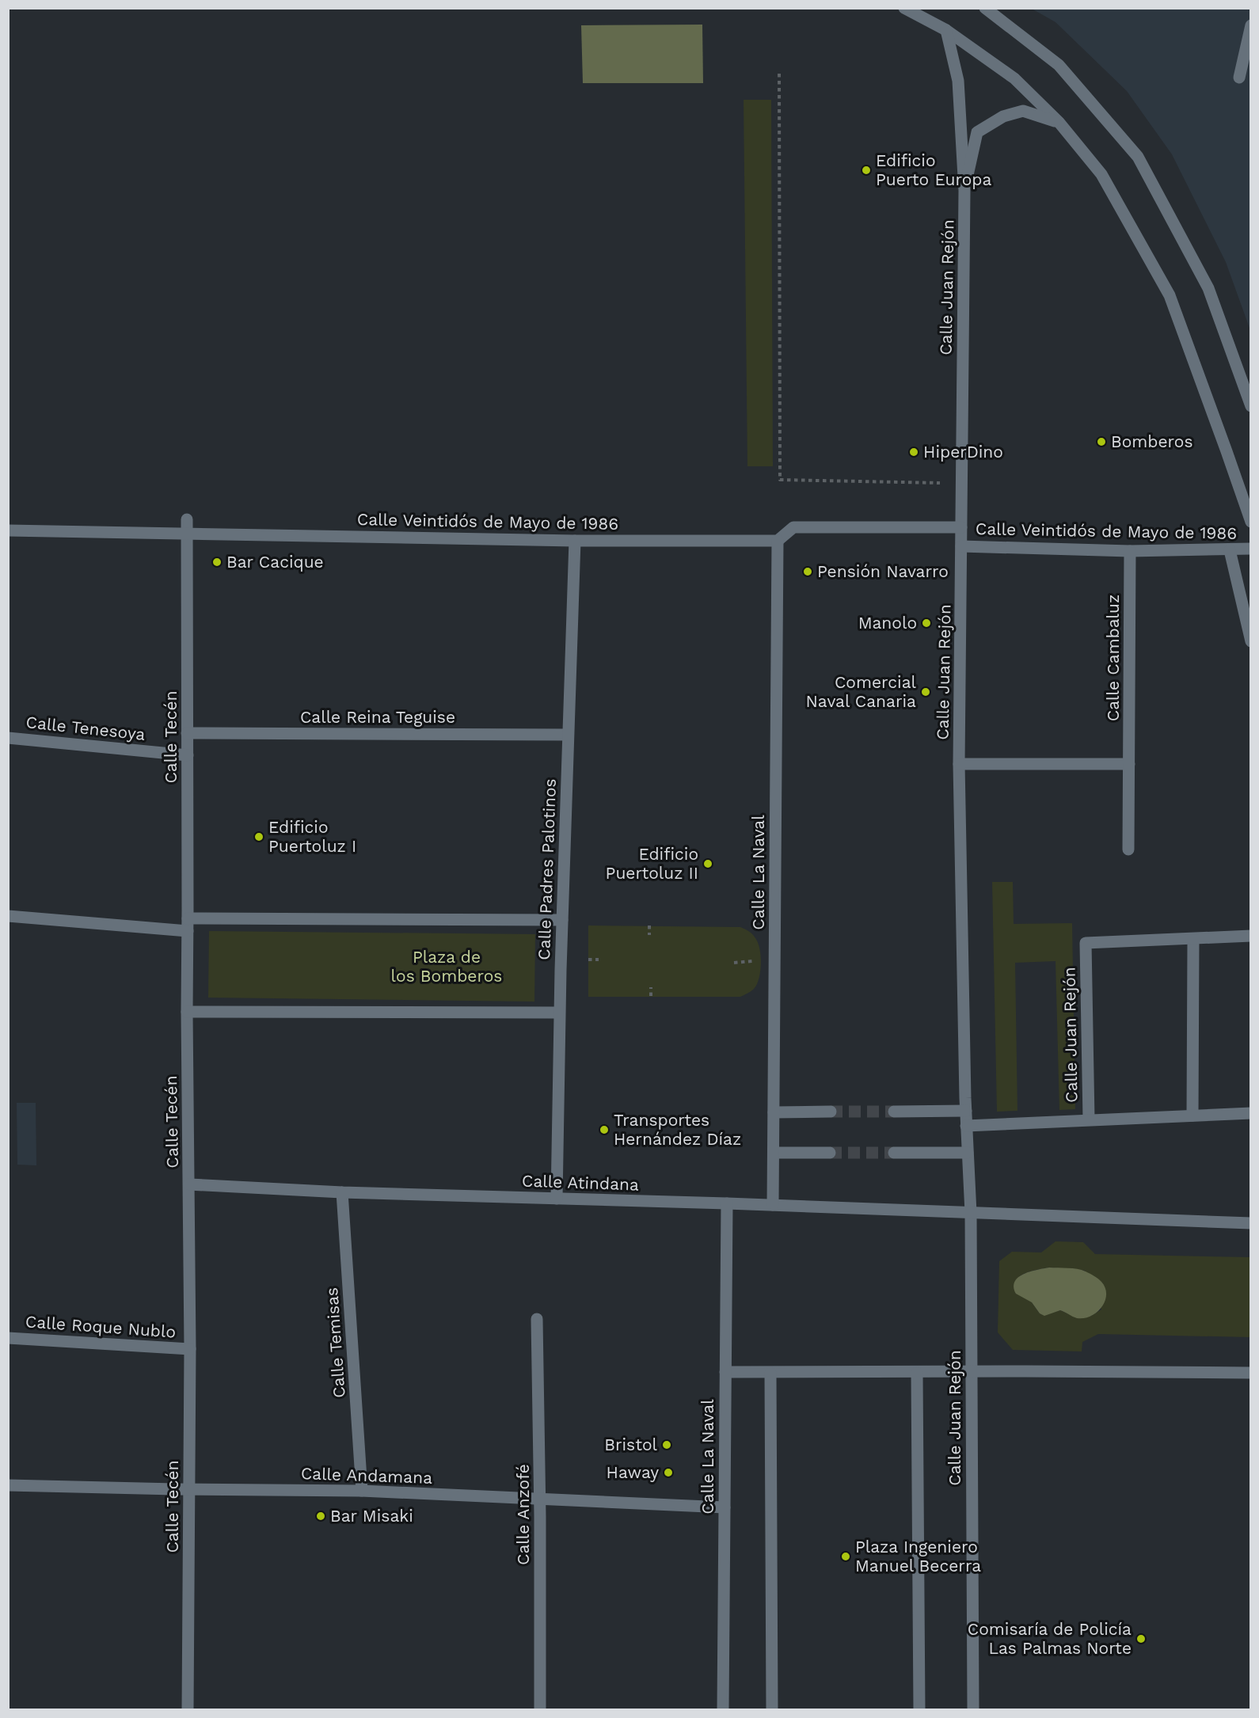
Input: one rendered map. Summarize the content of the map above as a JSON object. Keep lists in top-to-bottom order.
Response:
{
  "streets": {
    "street": [
      "Calle Juan Rejón",
      "Calle Veintidós de Mayo de 1986",
      "Calle Cambaluz",
      "Calle Reina Teguise",
      "Calle Tenesoya",
      "Calle Tecén",
      "Calle Padres Palotinos",
      "Calle La Naval",
      "Calle Atindana",
      "Calle Roque Nublo",
      "Calle Temisas",
      "Calle Andamana",
      "Calle Anzofé"
    ]
  },
  "crossings": [
    ["Calle Juan Rejón", "Calle Veintidós de Mayo de 1986"],
    ["Calle Juan Rejón", "Calle Atindana"],
    ["Calle Veintidós de Mayo de 1986", "Calle Cambaluz"],
    ["Calle Veintidós de Mayo de 1986", "Calle Tecén"],
    ["Calle Veintidós de Mayo de 1986", "Calle Padres Palotinos"],
    ["Calle Veintidós de Mayo de 1986", "Calle La Naval"],
    ["Calle Reina Teguise", "Calle Tecén"],
    ["Calle Reina Teguise", "Calle Padres Palotinos"],
    ["Calle Tenesoya", "Calle Tecén"],
    ["Calle Tecén", "Calle Atindana"],
    ["Calle Tecén", "Calle Roque Nublo"],
    ["Calle Tecén", "Calle Andamana"],
    ["Calle Padres Palotinos", "Calle Atindana"],
    ["Calle La Naval", "Calle Atindana"],
    ["Calle La Naval", "Calle Andamana"],
    ["Calle Atindana", "Calle Temisas"],
    ["Calle Temisas", "Calle Andamana"],
    ["Calle Andamana", "Calle Anzofé"]
  ],
  "parks": ["Plaza de los Bomberos"],
  "places": [
    "Edificio Puerto Europa",
    "Bomberos",
    "HiperDino",
    "Bar Cacique",
    "Pensión Navarro",
    "Manolo",
    "Comercial Naval Canaria",
    "Edificio Puertoluz I",
    "Edificio Puertoluz II",
    "Transportes Hernández Díaz",
    "Bristol",
    "Haway",
    "Bar Misaki",
    "Plaza Ingeniero Manuel Becerra",
    "Comisaría de Policía Las Palmas Norte"
  ]
}
